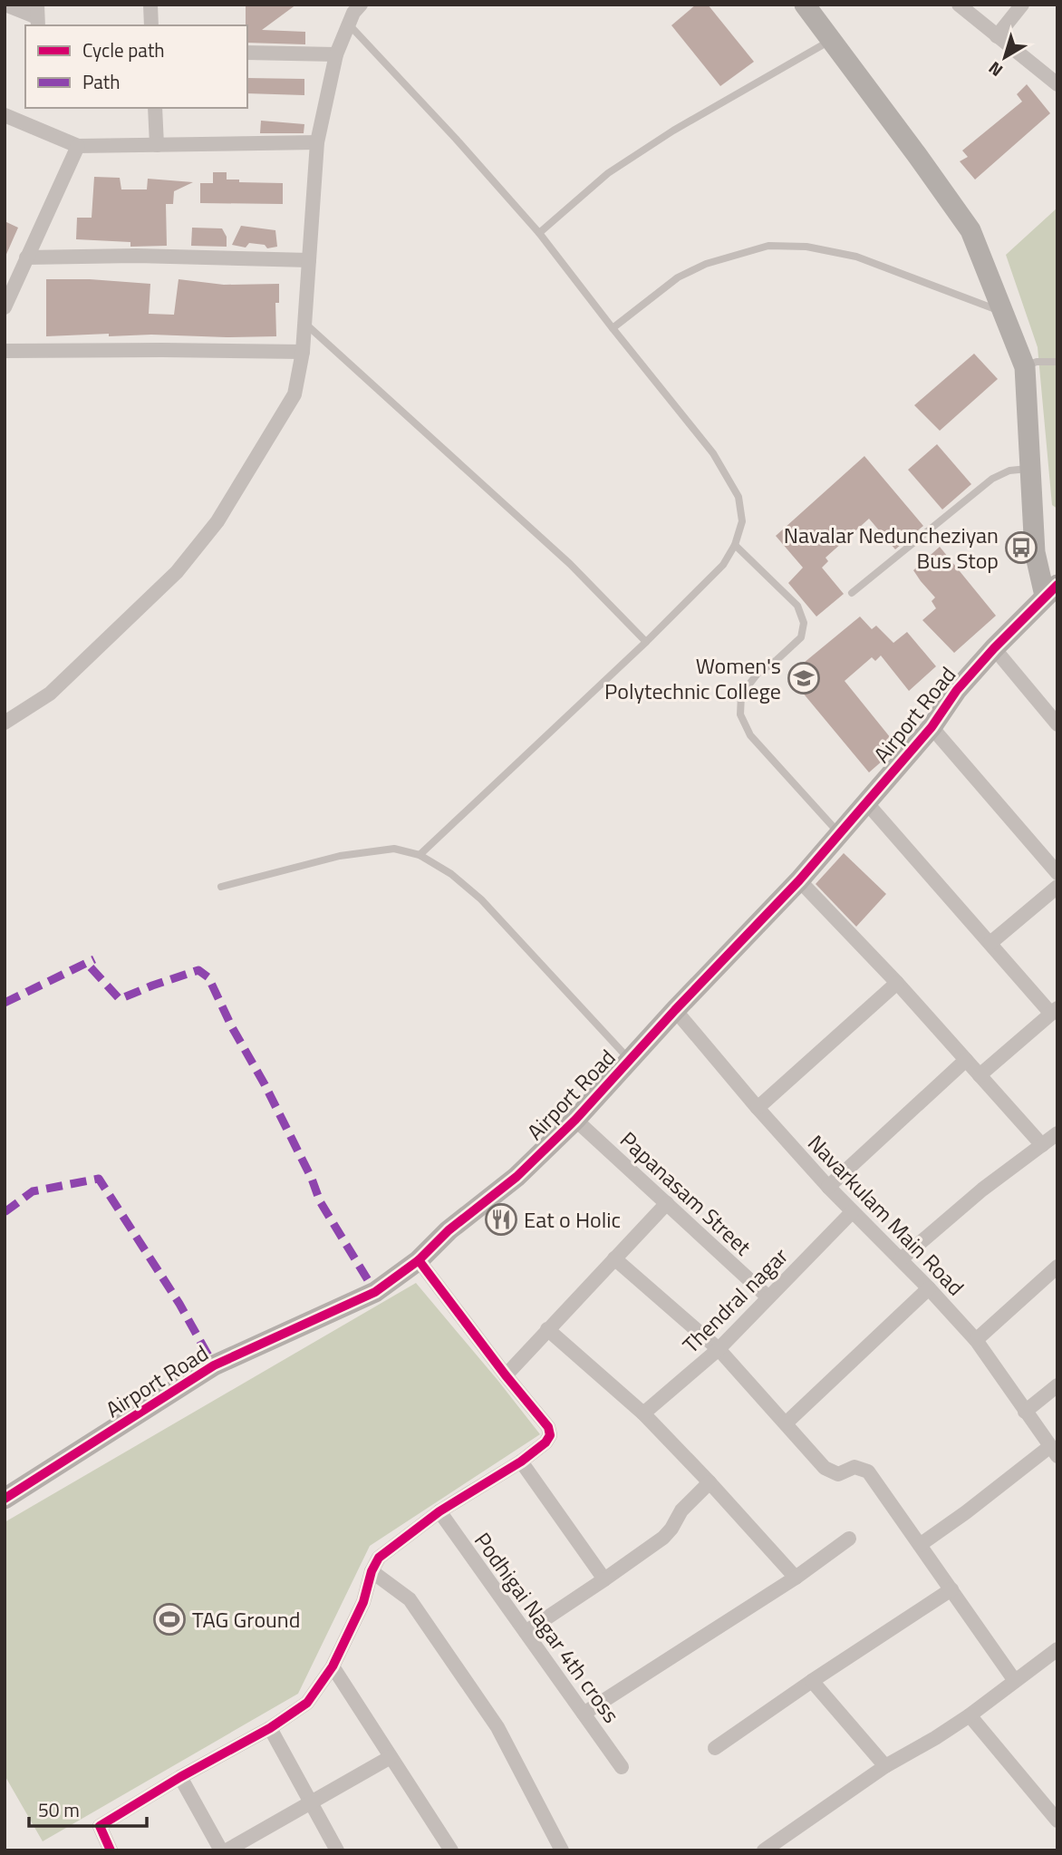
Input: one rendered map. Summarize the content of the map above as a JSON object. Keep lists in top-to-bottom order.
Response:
{
  "streets": {
    "street": [
      "Airport Road",
      "Papanasam Street",
      "Navarkulam Main Road",
      "Thendral nagar",
      "Podhigai Nagar 4th cross"
    ]
  },
  "crossings": [
    ["Airport Road", "Papanasam Street"],
    ["Airport Road", "Navarkulam Main Road"],
    ["Papanasam Street", "Thendral nagar"],
    ["Navarkulam Main Road", "Thendral nagar"]
  ],
  "places": {
    "bus stop": ["Navalar Neduncheziyan Bus Stop"],
    "school or university": ["Women's Polytechnic College"],
    "restaurant": ["Eat o Holic"],
    "sports": ["TAG Ground"]
  },
  "legend": ["Cycle path", "Path"],
  "scale_bar": "50 m",
  "north": "bottom left"
}
